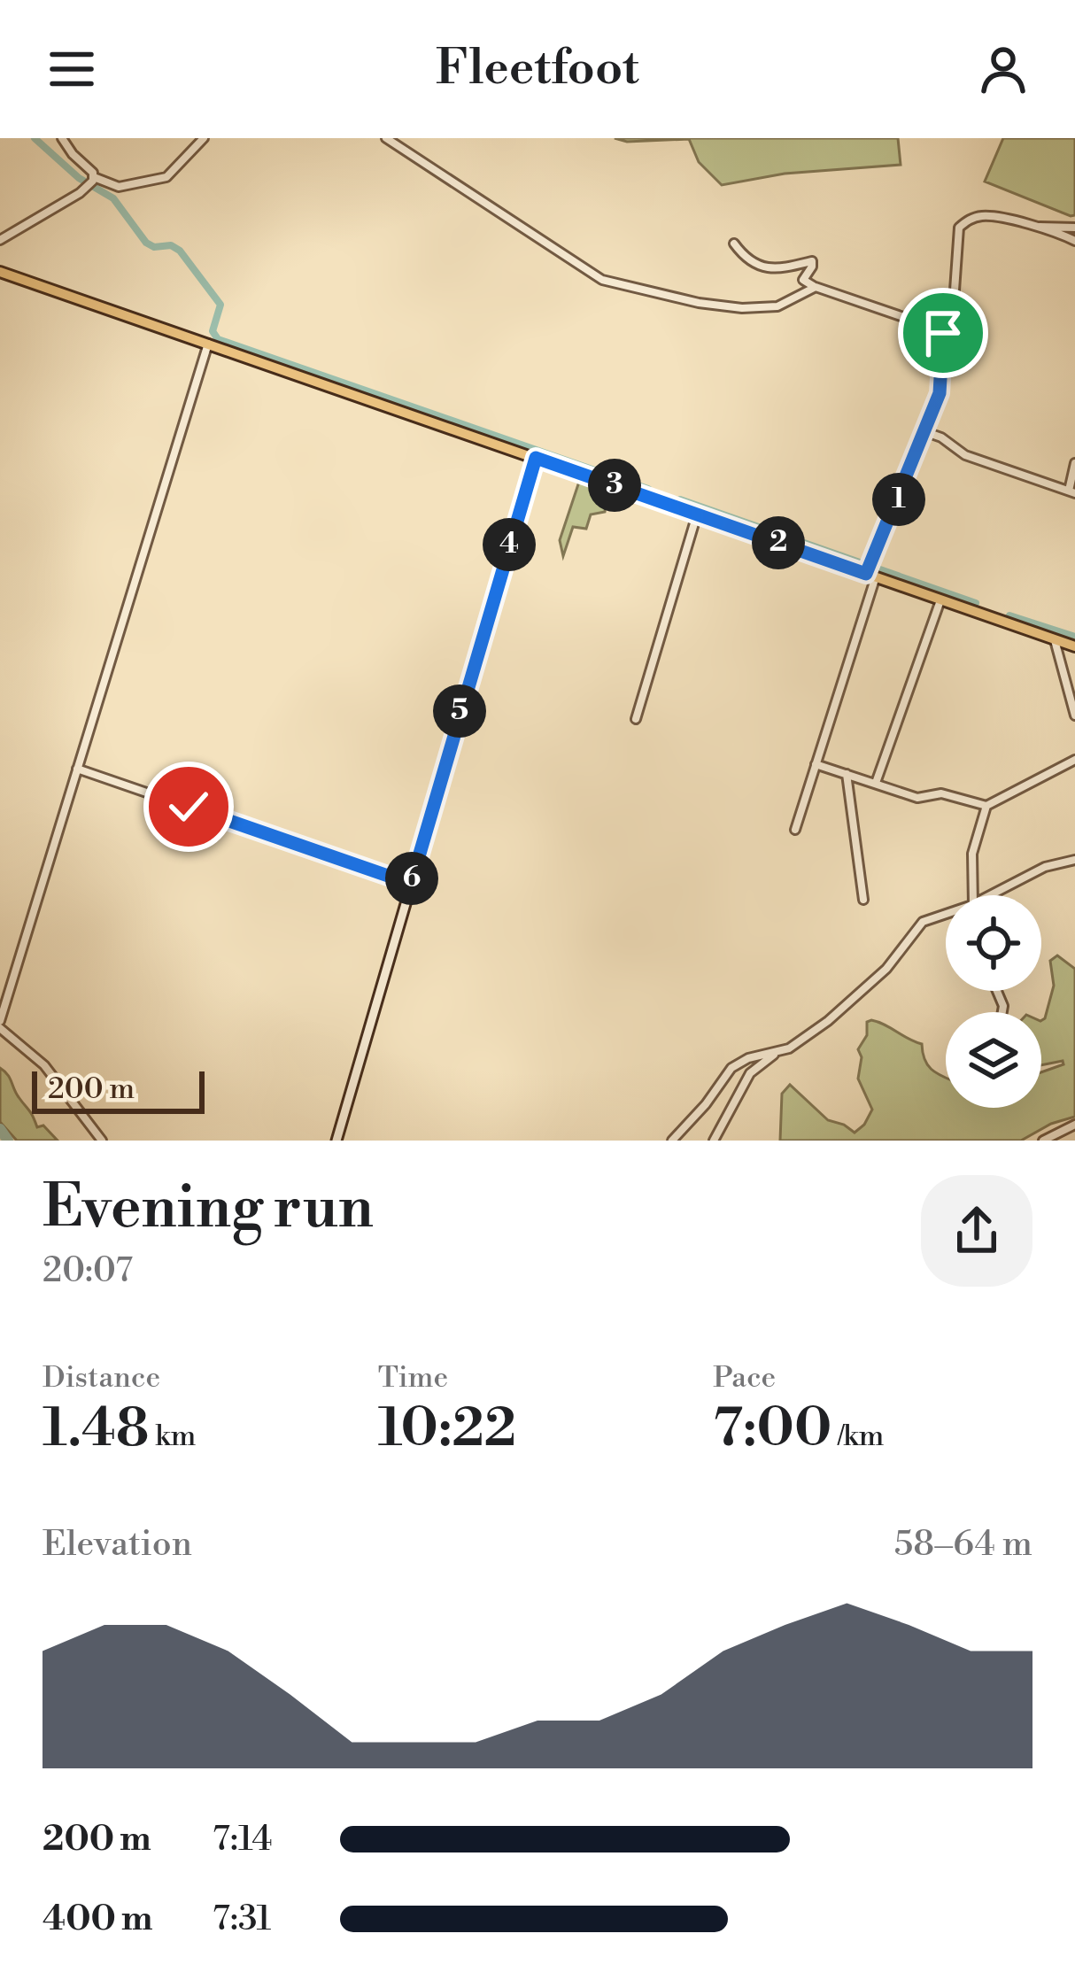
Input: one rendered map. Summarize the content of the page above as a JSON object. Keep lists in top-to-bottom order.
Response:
{
  "scale_bar": "200 m",
  "page": {
    "header": "Fleetfoot",
    "pins": [
      "3",
      "1",
      "2",
      "4",
      "5",
      "6"
    ],
    "scale": "200 m",
    "heading": ["Evening run", "20:07"],
    "stats": [
      ["Distance", "1.48 km"],
      ["Time", "10:22"],
      ["Pace", "7:00 /km"]
    ],
    "chart": ["Elevation", "58–64 m"],
    "list": [
      {
        "name": "200 m",
        "note": "7:14"
      },
      {
        "name": "400 m",
        "note": "7:31"
      }
    ]
  }
}
